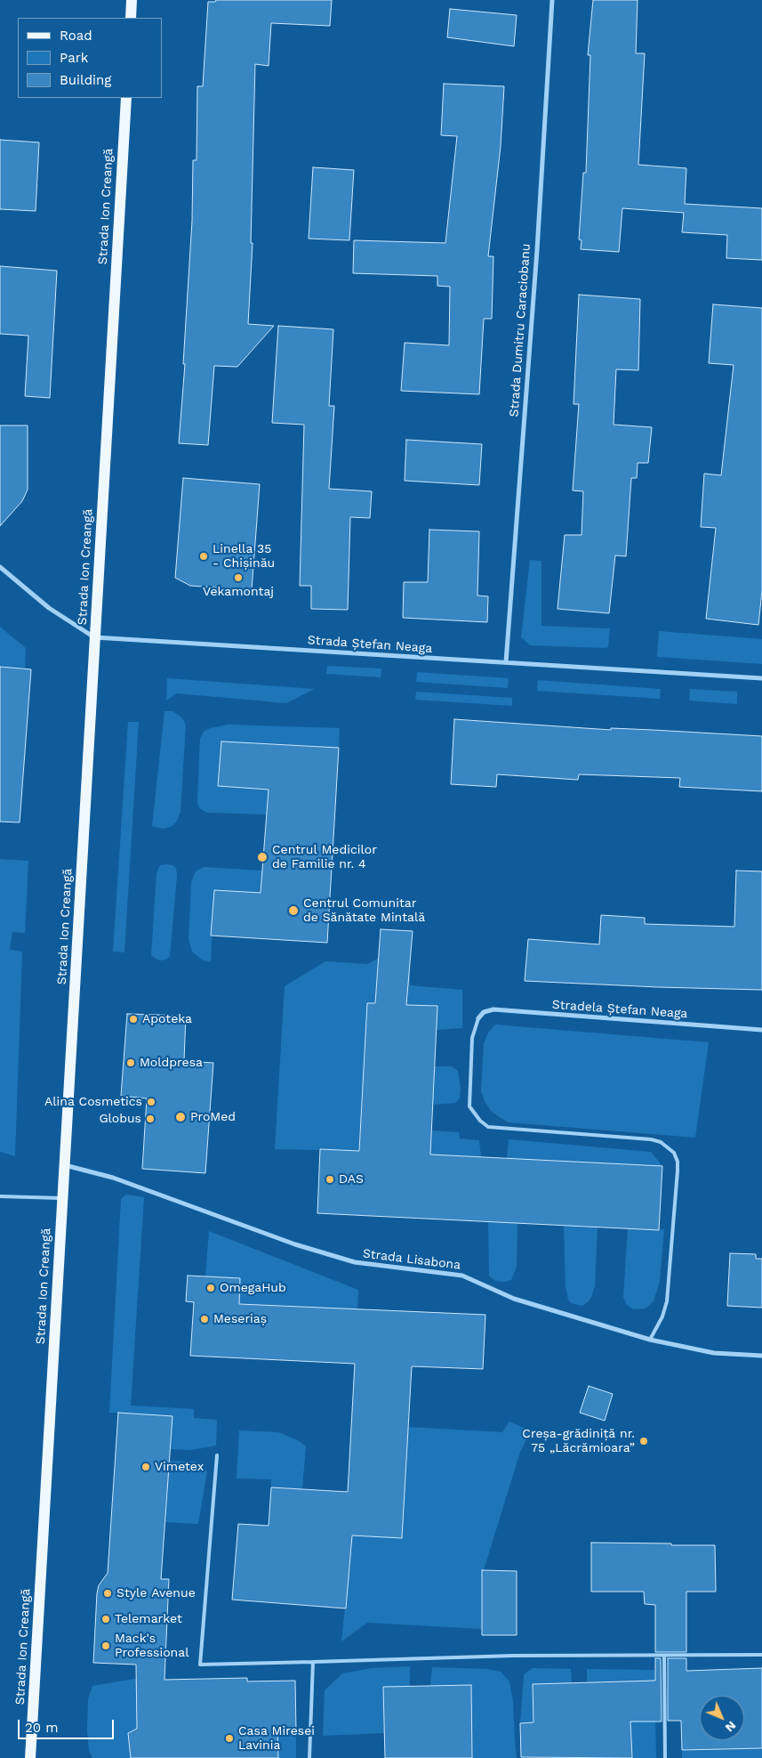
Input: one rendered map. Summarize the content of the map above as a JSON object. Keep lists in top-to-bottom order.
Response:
{
  "streets": {
    "main road": ["Strada Ion Creangă"],
    "street": [
      "Strada Dumitru Caraciobanu",
      "Strada Ștefan Neaga",
      "Stradela Ștefan Neaga",
      "Strada Lisabona"
    ]
  },
  "crossings": [
    ["Strada Ion Creangă", "Strada Ștefan Neaga"],
    ["Strada Ion Creangă", "Strada Lisabona"],
    ["Strada Dumitru Caraciobanu", "Strada Ștefan Neaga"]
  ],
  "places": [
    "Linella 35 - Chișinău",
    "Vekamontaj",
    "Centrul Medicilor de Familie nr. 4",
    "Centrul Comunitar de Sănătate Mintală",
    "Apoteka",
    "Moldpresa",
    "Alina Cosmetics",
    "ProMed",
    "Globus",
    "DAS",
    "OmegaHub",
    "Meseriaș",
    "Creșa-grădiniță nr. 75 „Lăcrămioara”",
    "Vimetex",
    "Style Avenue",
    "Telemarket",
    "Mack's Professional",
    "Casa Miresei Lavinia"
  ],
  "legend": ["Road", "Park", "Building"],
  "scale_bar": "20 m",
  "north": "bottom right"
}
